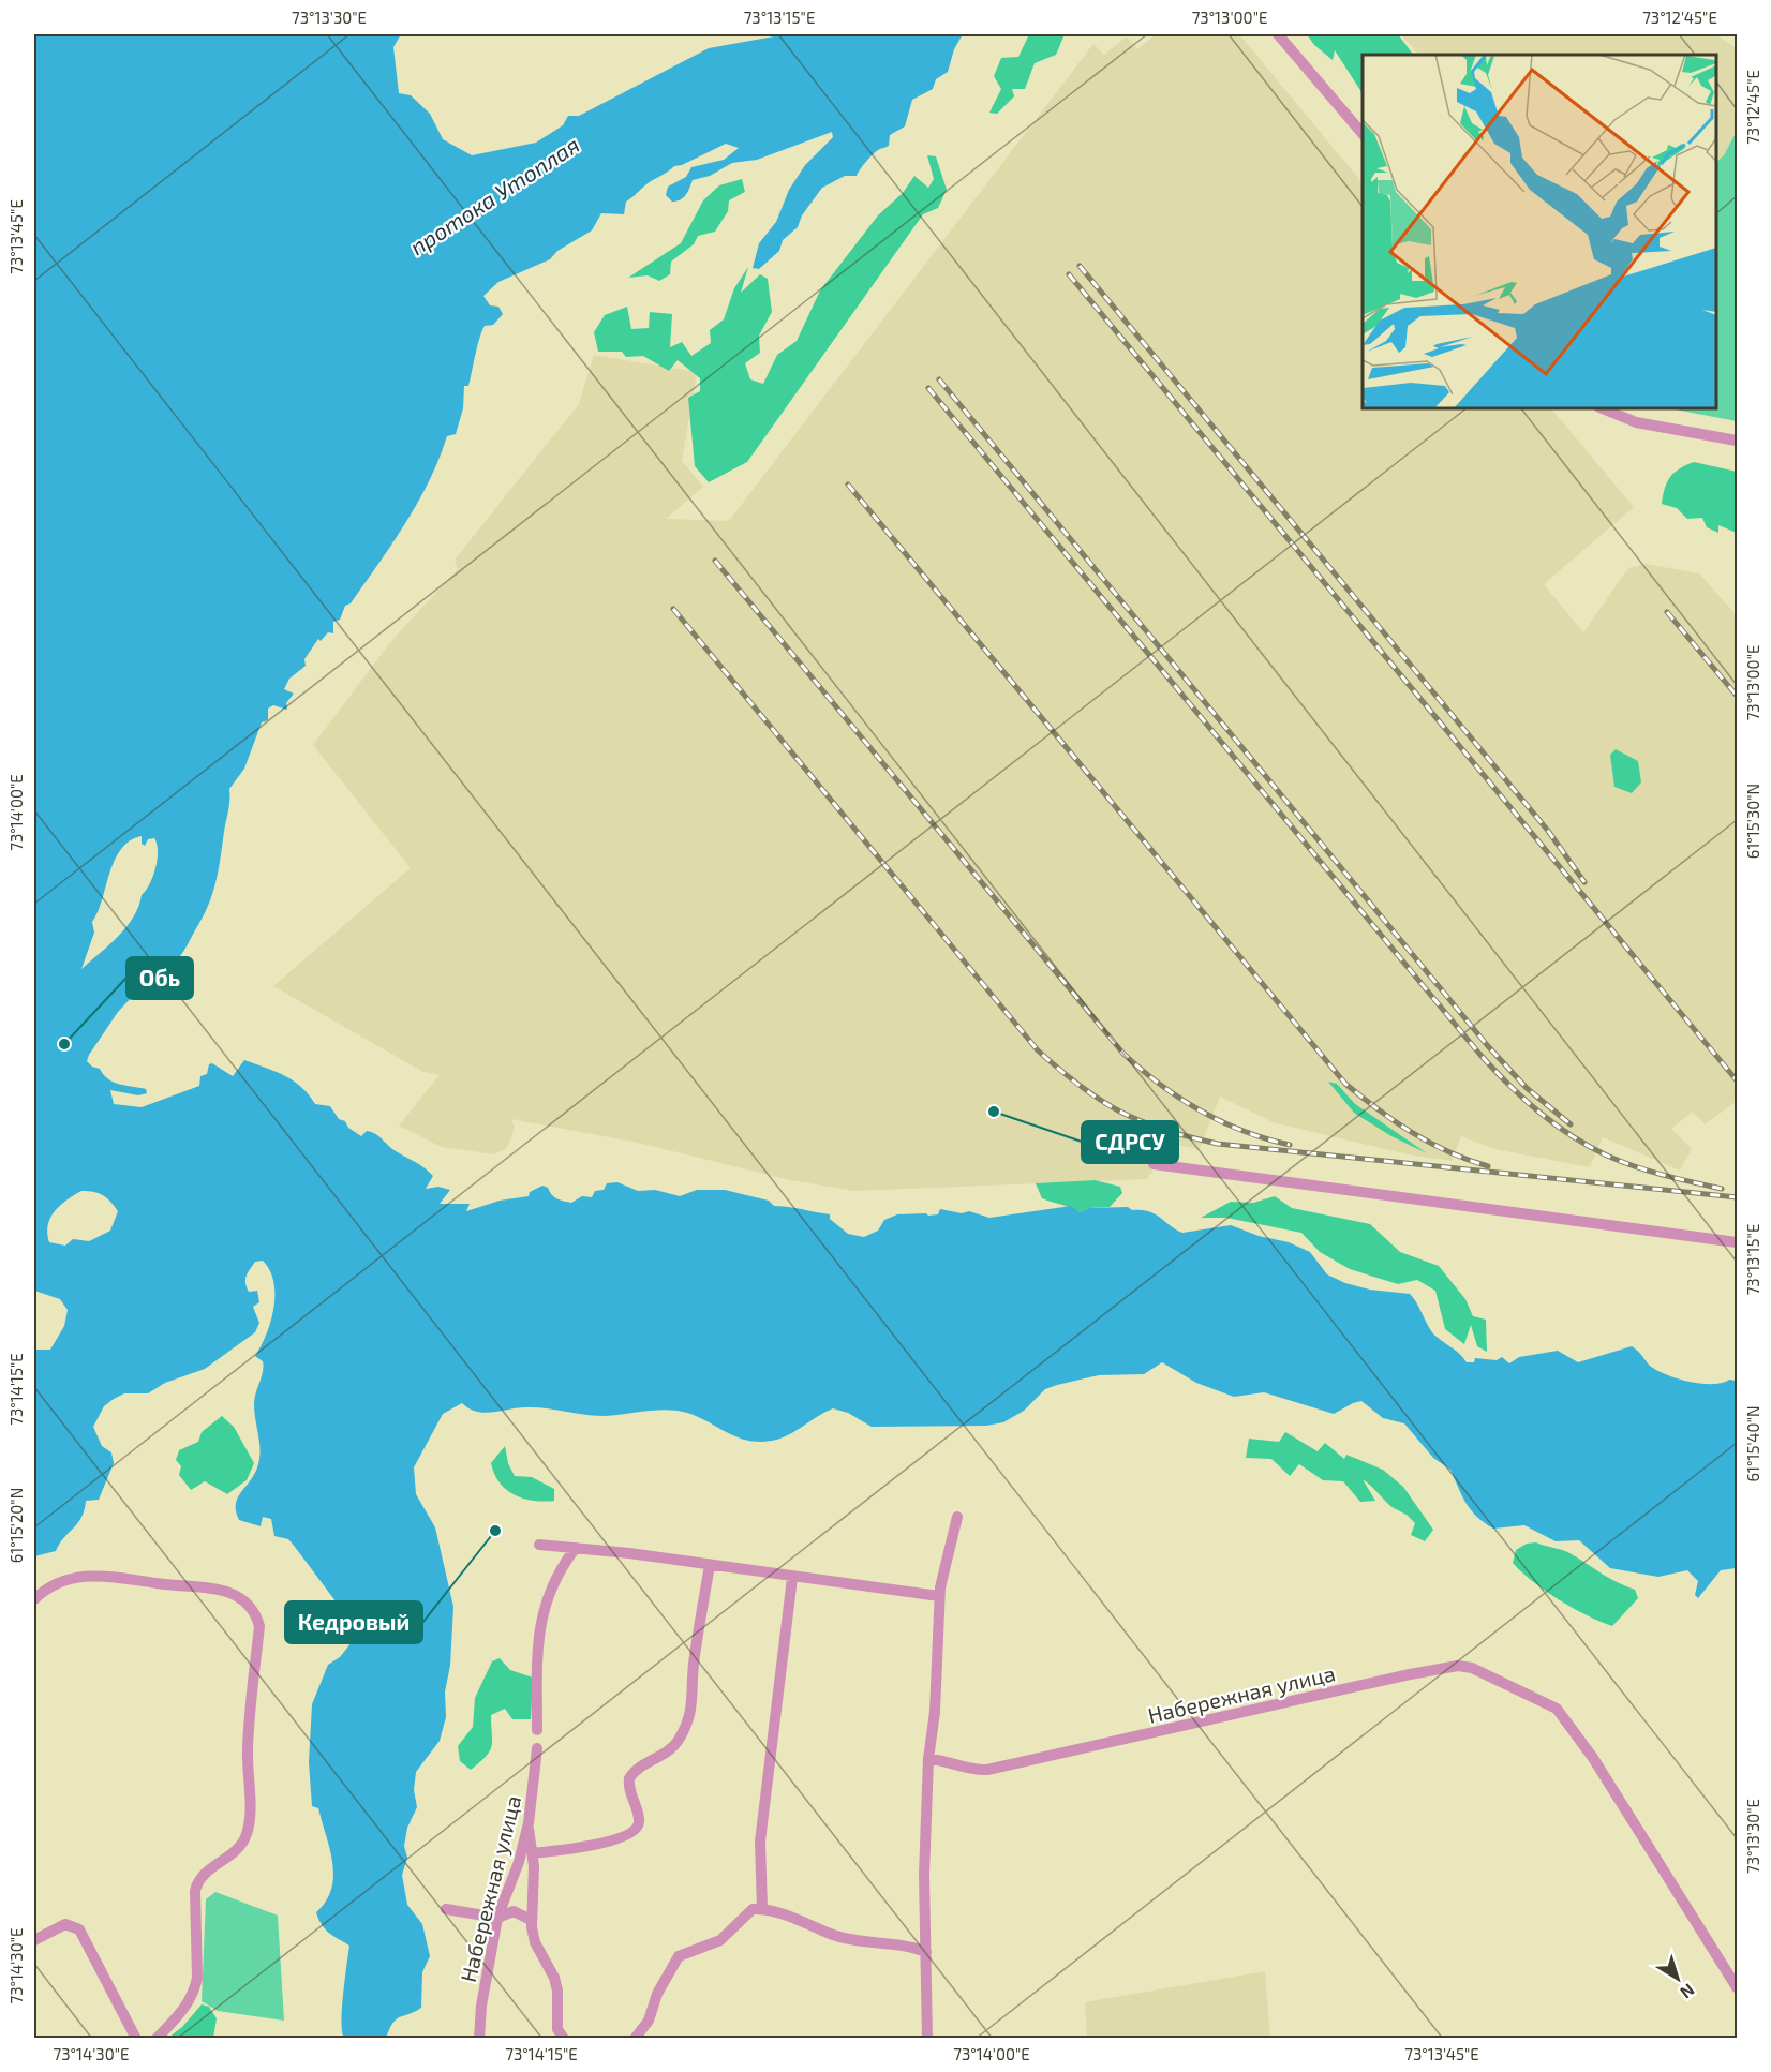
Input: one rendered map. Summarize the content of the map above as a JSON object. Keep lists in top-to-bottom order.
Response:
{
  "streets": {
    "street": ["Набережная улица"]
  },
  "water": ["протока Утоплая"],
  "places": ["Обь", "СДРСУ", "Кедровый"],
  "north": "bottom right",
  "coordinates": [
    "73°13'30\"E",
    "73°13'15\"E",
    "73°13'00\"E",
    "73°12'45\"E",
    "73°13'45\"E",
    "73°14'00\"E",
    "61°15'30\"N",
    "73°14'15\"E",
    "61°15'40\"N",
    "61°15'20\"N",
    "73°14'30\"E"
  ]
}
